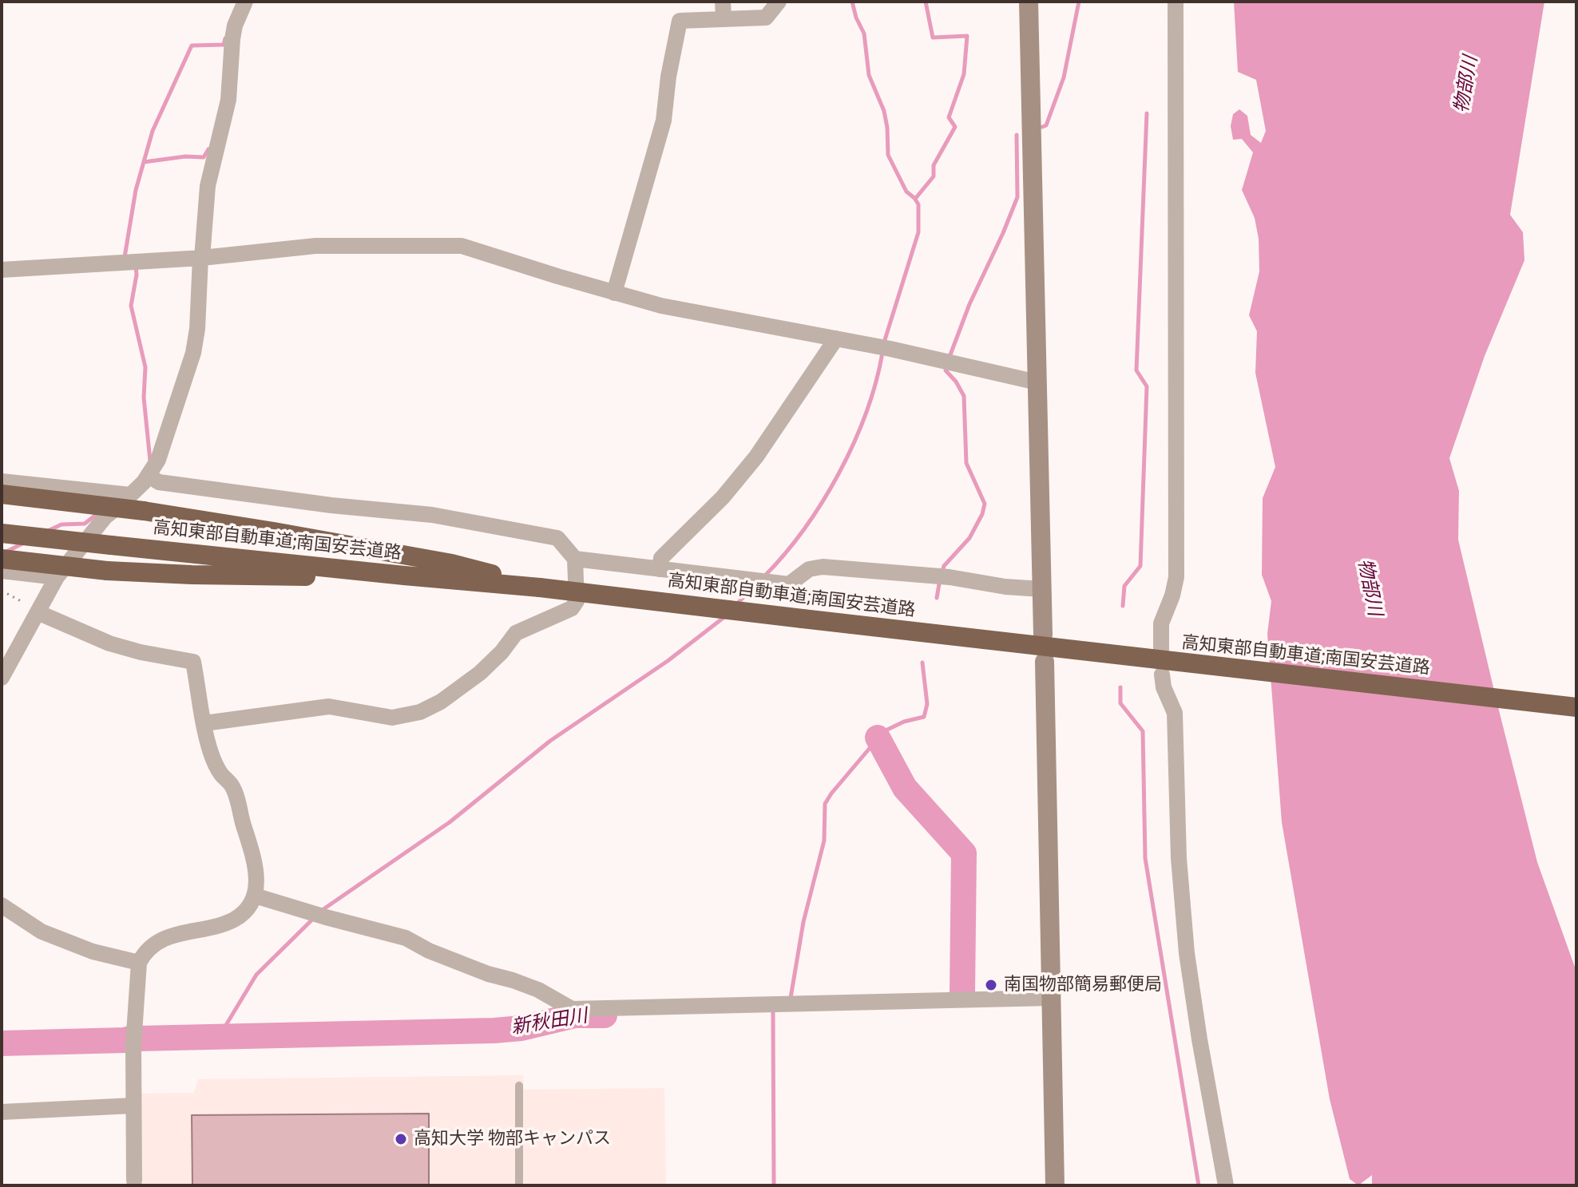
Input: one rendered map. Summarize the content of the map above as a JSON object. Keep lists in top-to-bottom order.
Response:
{
  "streets": {
    "highway": ["高知東部自動車道;南国安芸道路"]
  },
  "water": ["物部川", "新秋田川"],
  "places": ["南国物部簡易郵便局", "高知大学 物部キャンパス"]
}
